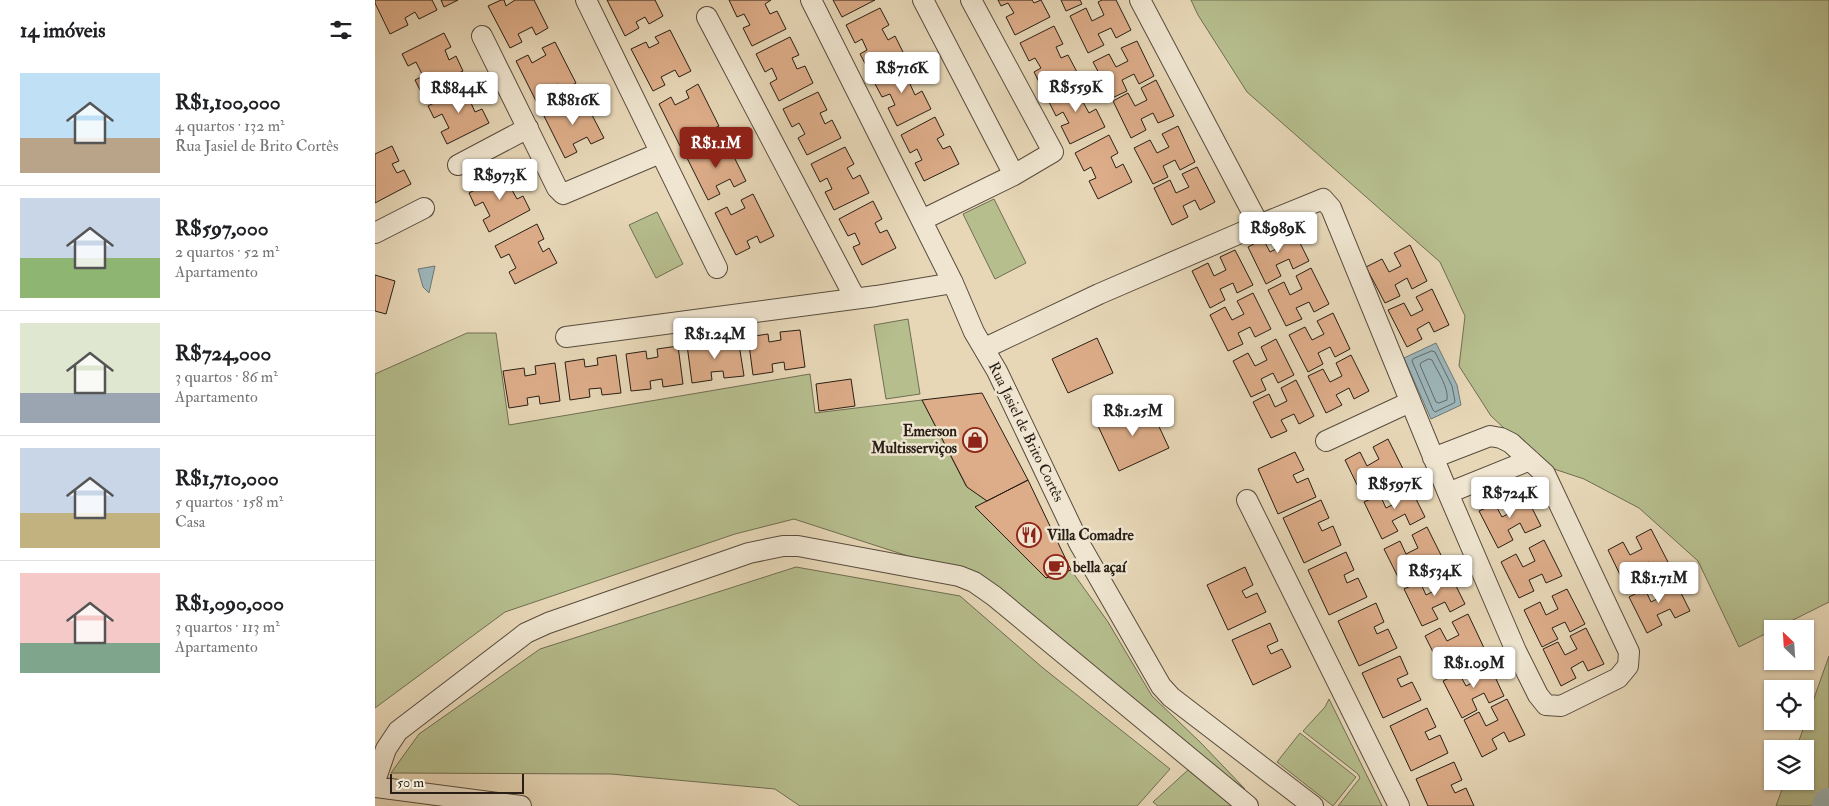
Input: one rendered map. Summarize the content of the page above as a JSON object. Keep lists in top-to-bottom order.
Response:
{
  "streets": {
    "street": ["Rua Jasiel de Brito Cortês"]
  },
  "places": {
    "shop": ["Emerson Multisserviços"],
    "restaurant": ["Villa Comadre"],
    "cafe": ["bella açaí"]
  },
  "scale_bar": "50 m",
  "north": "top left",
  "page": {
    "heading": "14 imóveis",
    "price": [
      "R$716K",
      "R$559K",
      "R$844K",
      "R$816K",
      "R$1.1M",
      "R$973K",
      "R$989K",
      "R$1.24M",
      "R$1.25M",
      "R$597K",
      "R$724K",
      "R$534K",
      "R$1.71M",
      "R$1.09M"
    ],
    "list": [
      {
        "name": "R$1,100,000",
        "note": "4 quartos · 132 m² · Rua Jasiel de Brito Cortês"
      },
      {
        "name": "R$597,000",
        "note": "2 quartos · 52 m² · Apartamento"
      },
      {
        "name": "R$724,000",
        "note": "3 quartos · 86 m² · Apartamento"
      },
      {
        "name": "R$1,710,000",
        "note": "5 quartos · 158 m² · Casa"
      },
      {
        "name": "R$1,090,000",
        "note": "3 quartos · 113 m² · Apartamento"
      }
    ],
    "scale": "50 m"
  }
}
